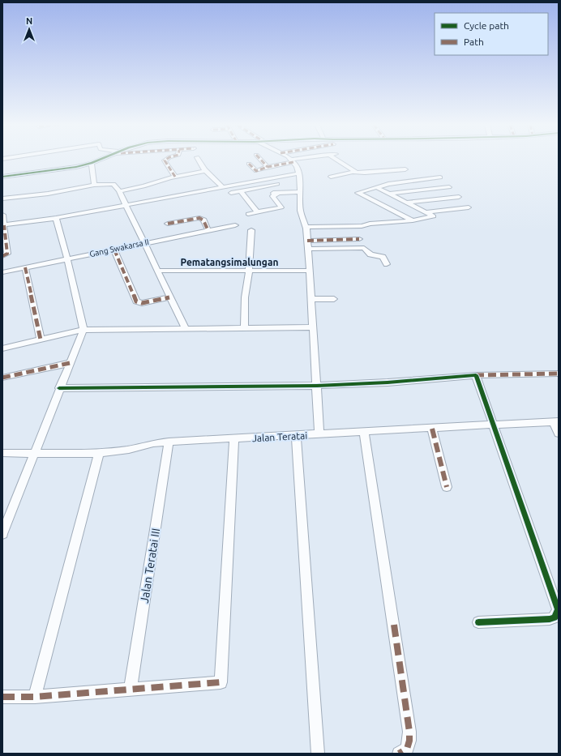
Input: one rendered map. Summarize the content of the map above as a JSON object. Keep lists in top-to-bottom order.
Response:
{
  "streets": {
    "street": ["Gang Swakarsa II", "Jalan Teratai", "Jalan Teratai III"]
  },
  "crossings": [
    ["Jalan Teratai", "Jalan Teratai III"]
  ],
  "districts": ["Pematangsimalungan"],
  "legend": ["Cycle path", "Path"],
  "north": "top"
}
